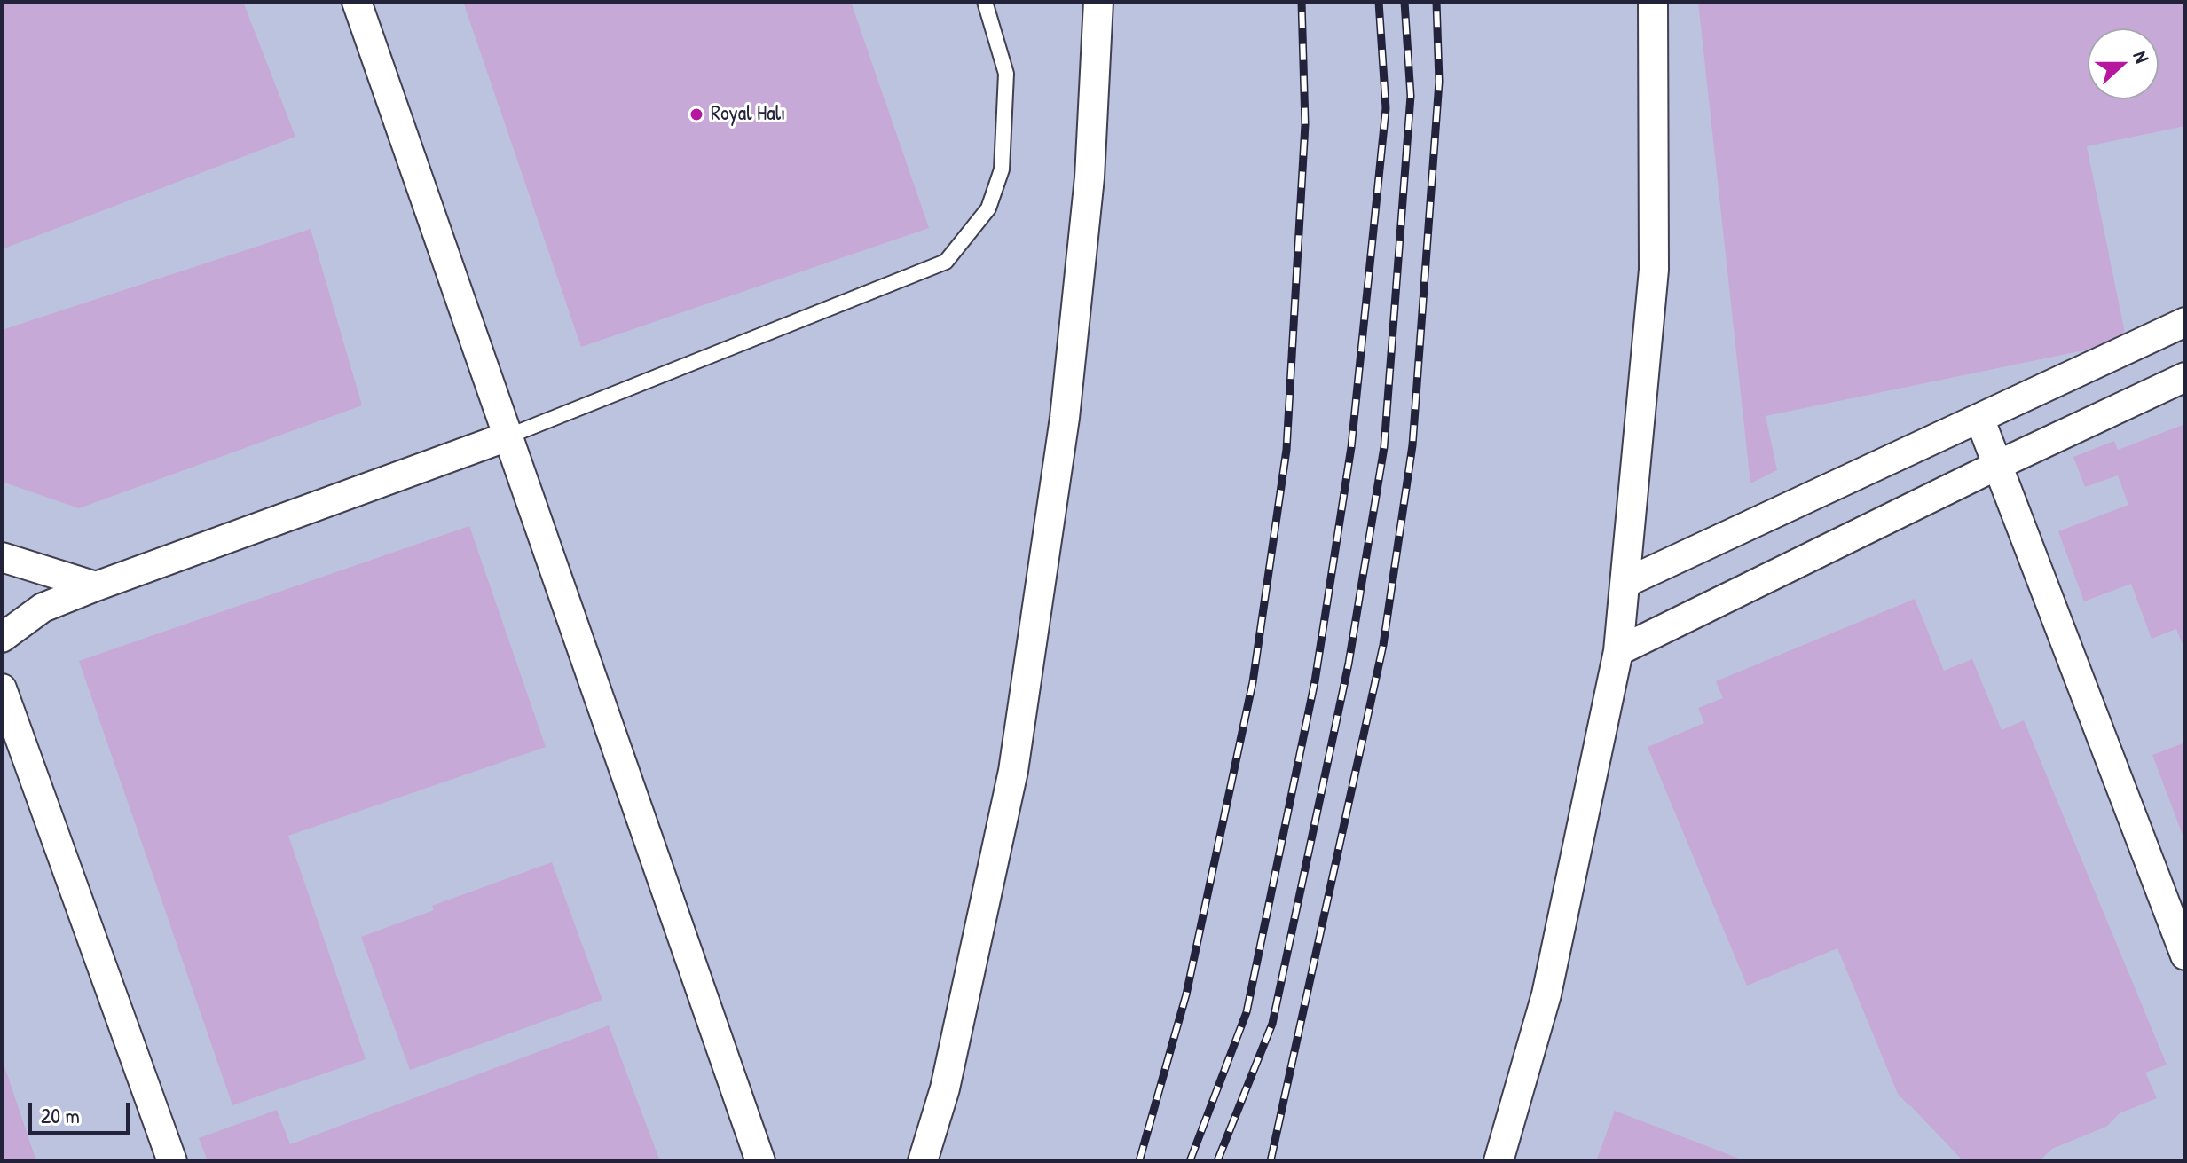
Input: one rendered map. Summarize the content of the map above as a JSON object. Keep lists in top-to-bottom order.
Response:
{
  "places": ["Royal Halı"],
  "scale_bar": "20 m",
  "north": "right"
}
